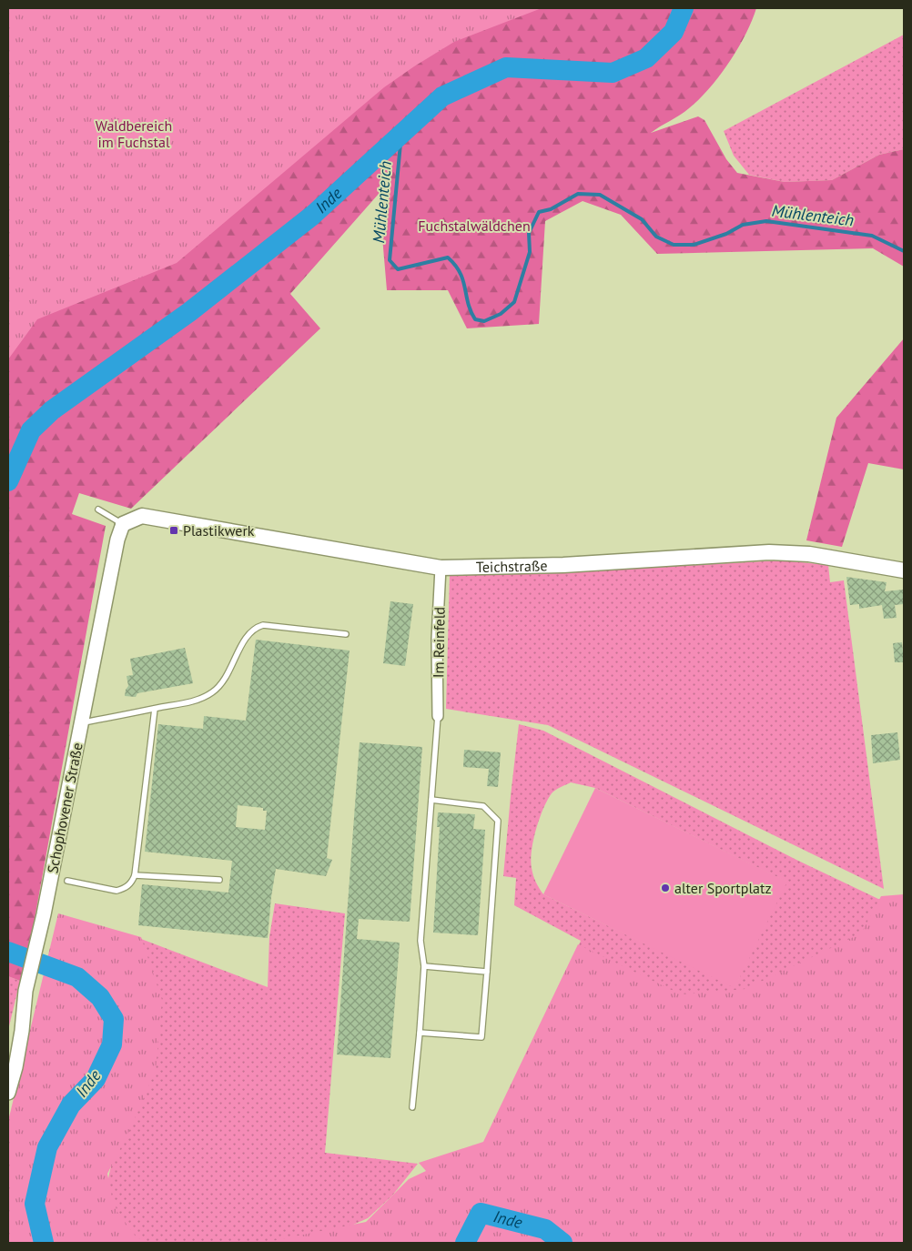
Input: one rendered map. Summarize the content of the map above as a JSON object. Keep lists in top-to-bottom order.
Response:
{
  "streets": {
    "main road": ["Teichstraße"],
    "street": ["Im Reinfeld", "Schophovener Straße"]
  },
  "crossings": [
    ["Teichstraße", "Im Reinfeld"],
    ["Teichstraße", "Schophovener Straße"]
  ],
  "water": ["Inde", "Mühlenteich"],
  "parks": ["Waldbereich im Fuchstal", "Fuchstalwäldchen"],
  "places": {
    "transit": ["Plastikwerk"],
    "other": ["alter Sportplatz"]
  }
}
